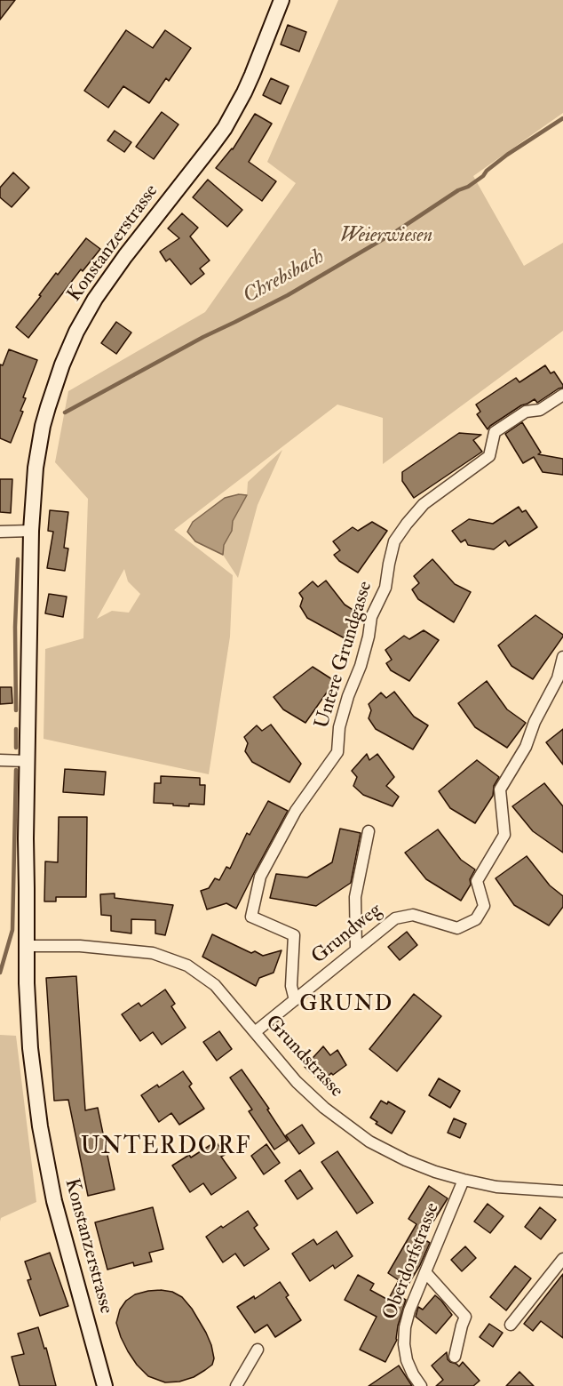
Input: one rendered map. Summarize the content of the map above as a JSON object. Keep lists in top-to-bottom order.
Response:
{
  "streets": {
    "main road": ["Konstanzerstrasse"],
    "street": [
      "Untere Grundgasse",
      "Grundweg",
      "Grundstrasse",
      "Oberdorfstrasse"
    ]
  },
  "crossings": [
    ["Konstanzerstrasse", "Grundstrasse"],
    ["Untere Grundgasse", "Grundweg"],
    ["Grundweg", "Grundstrasse"],
    ["Grundstrasse", "Oberdorfstrasse"]
  ],
  "districts": ["GRUND", "UNTERDORF"],
  "water": ["Chrebsbach"],
  "parks": ["Weierwiesen"]
}
